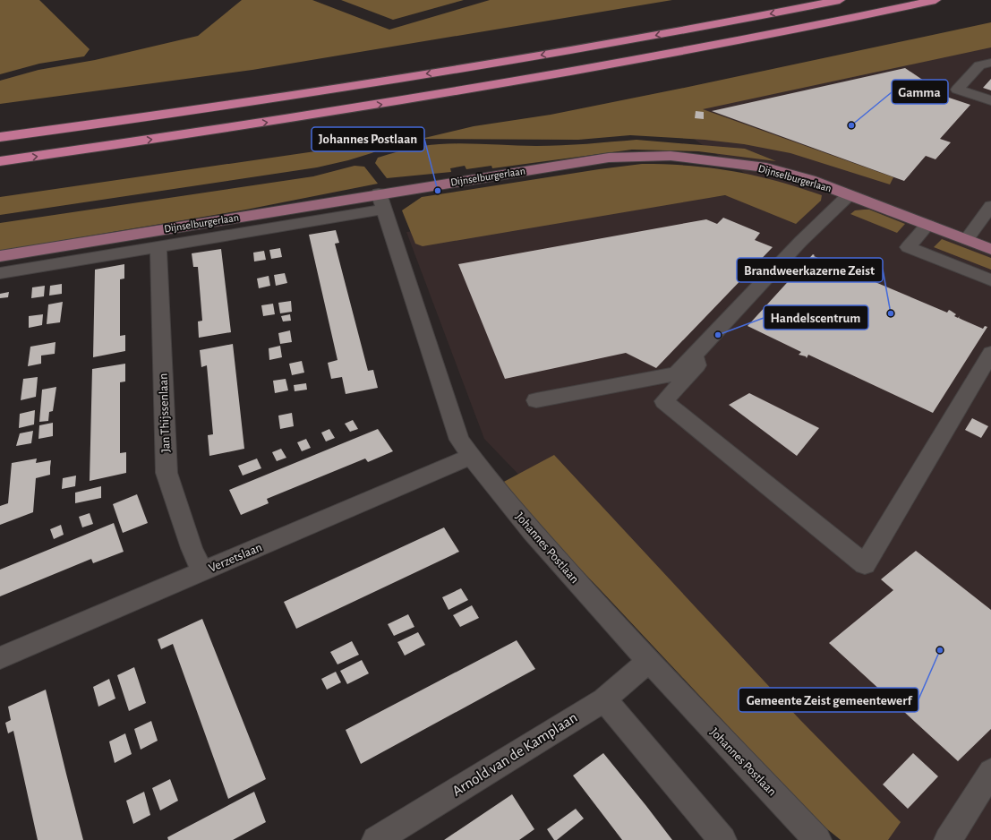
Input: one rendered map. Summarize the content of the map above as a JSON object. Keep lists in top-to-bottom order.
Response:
{
  "streets": {
    "main road": ["Dijnselburgerlaan"],
    "street": [
      "Jan Thijssenlaan",
      "Johannes Postlaan",
      "Verzetslaan",
      "Arnold van de Kamplaan"
    ]
  },
  "crossings": [
    ["Dijnselburgerlaan", "Jan Thijssenlaan"],
    ["Dijnselburgerlaan", "Johannes Postlaan"],
    ["Jan Thijssenlaan", "Verzetslaan"],
    ["Johannes Postlaan", "Verzetslaan"],
    ["Johannes Postlaan", "Arnold van de Kamplaan"]
  ],
  "places": [
    "Gamma",
    "Johannes Postlaan",
    "Brandweerkazerne Zeist",
    "Handelscentrum",
    "Gemeente Zeist gemeentewerf"
  ]
}
